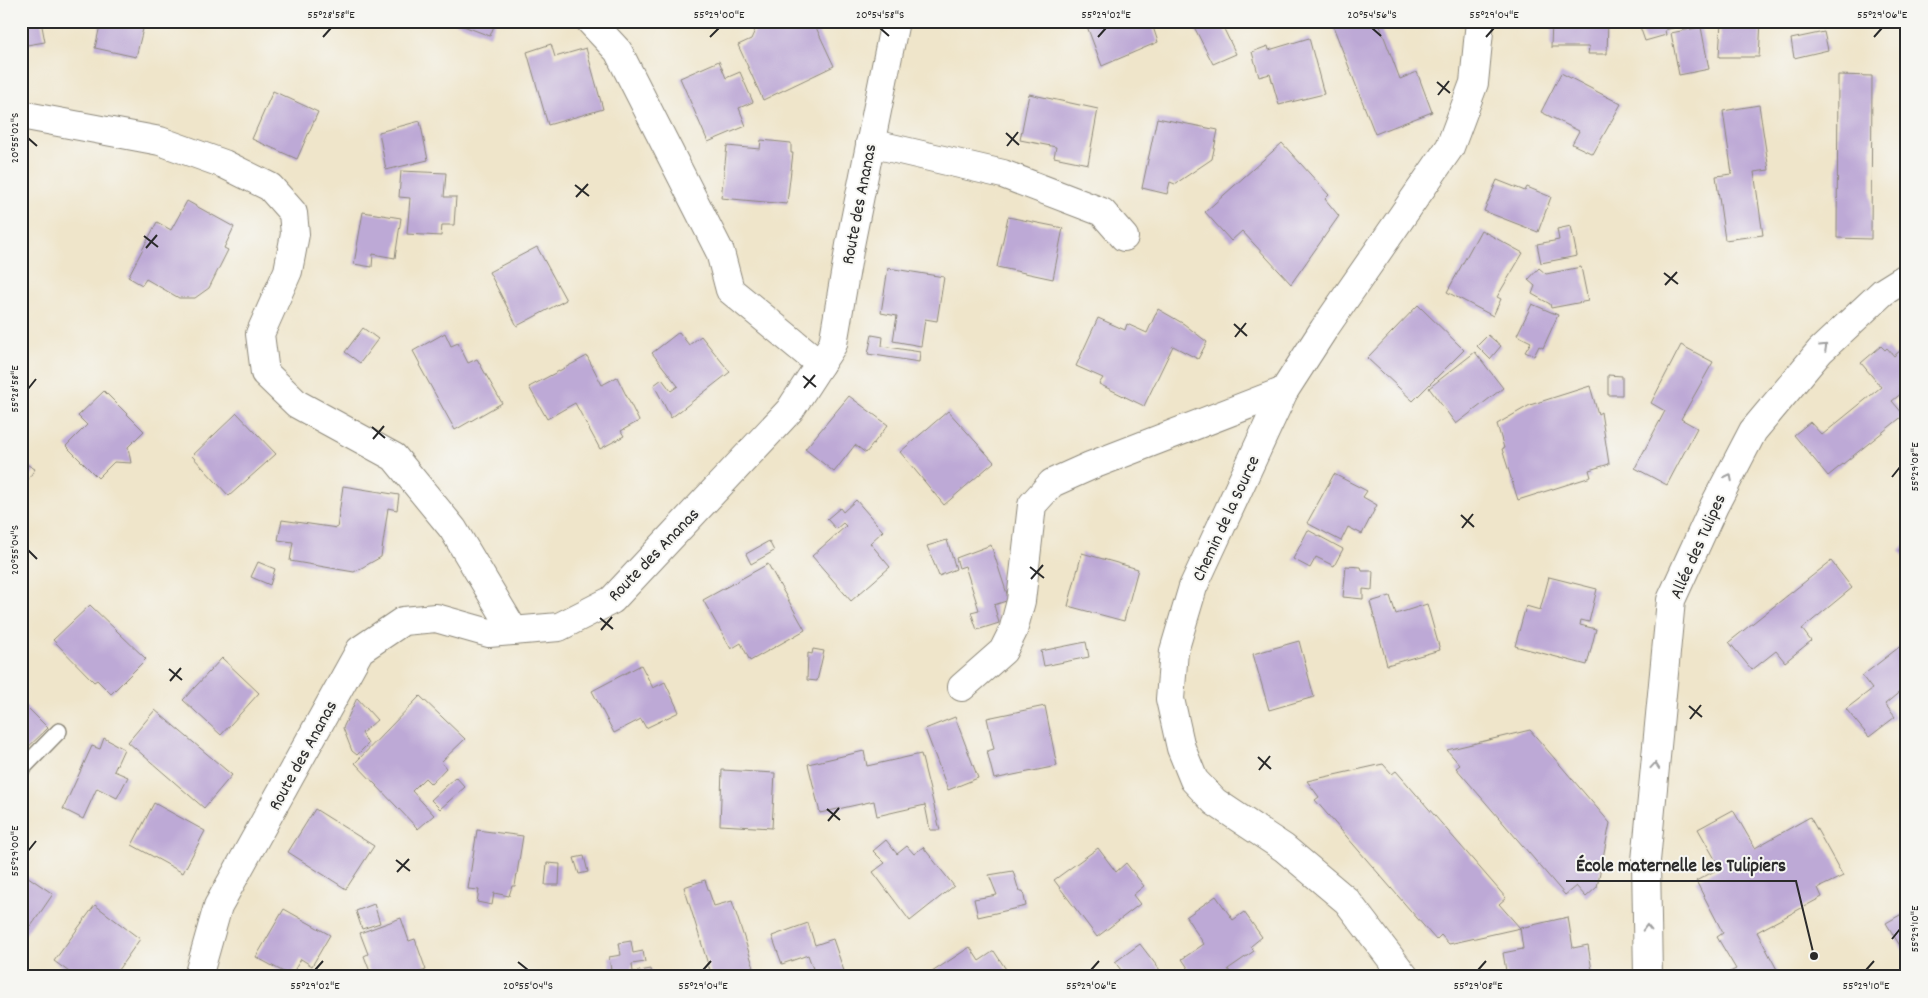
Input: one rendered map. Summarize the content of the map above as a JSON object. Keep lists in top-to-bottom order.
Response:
{
  "streets": {
    "street": ["Route des Ananas", "Chemin de la Source", "Allée des Tulipes"]
  },
  "one_way": ["Allée des Tulipes"],
  "places": ["École maternelle les Tulipiers"],
  "coordinates": [
    "55°28'58\"E",
    "55°29'00\"E",
    "20°54'58\"S",
    "55°29'02\"E",
    "20°54'56\"S",
    "55°29'04\"E",
    "55°29'06\"E",
    "20°55'02\"S",
    "55°29'08\"E",
    "20°55'04\"S",
    "55°29'10\"E"
  ]
}
